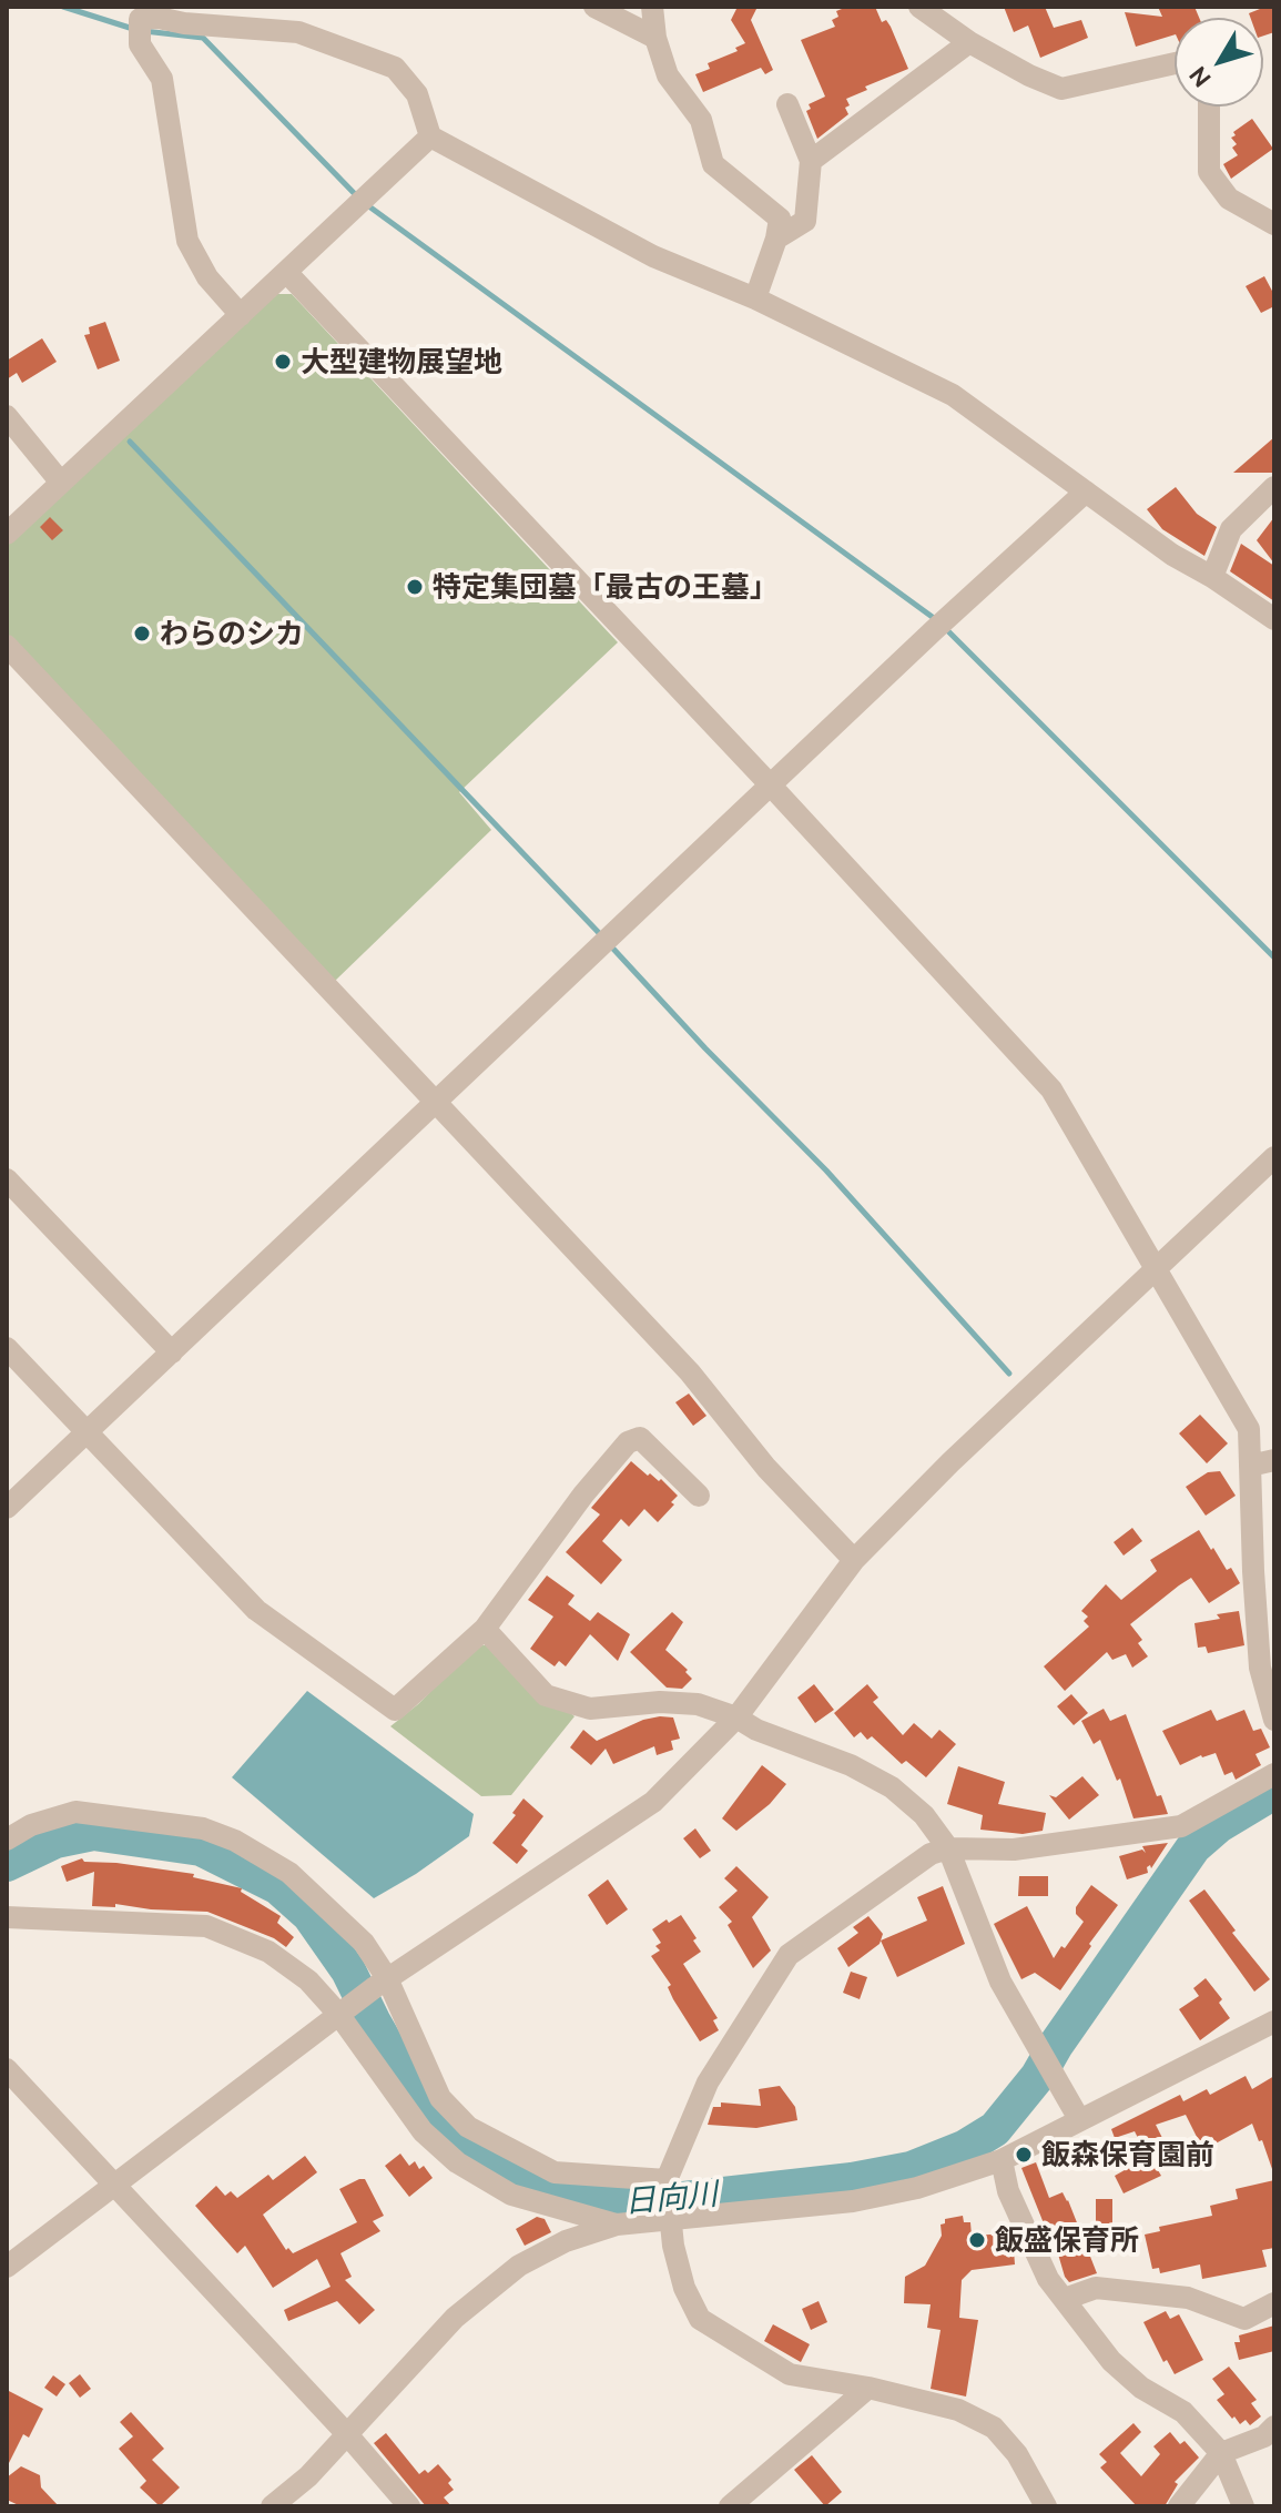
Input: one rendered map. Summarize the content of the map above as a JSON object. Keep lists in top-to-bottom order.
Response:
{
  "water": ["日向川"],
  "places": [
    "大型建物展望地",
    "特定集団墓「最古の王墓」",
    "わらのシカ",
    "飯森保育園前",
    "飯盛保育所"
  ],
  "north": "bottom left"
}
